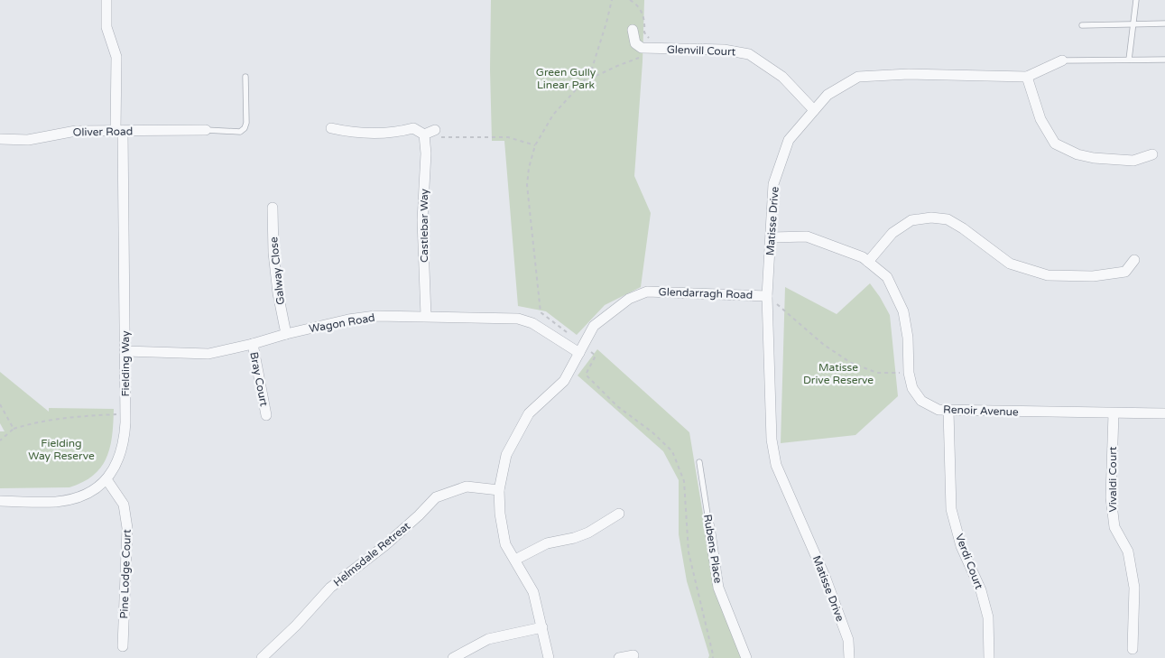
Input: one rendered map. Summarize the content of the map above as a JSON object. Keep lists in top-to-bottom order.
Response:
{
  "streets": {
    "street": [
      "Glenvill Court",
      "Oliver Road",
      "Matisse Drive",
      "Castlebar Way",
      "Galway Close",
      "Glendarragh Road",
      "Wagon Road",
      "Fielding Way",
      "Bray Court",
      "Renoir Avenue",
      "Vivaldi Court",
      "Rubens Place",
      "Helmsdale Retreat",
      "Verdi Court",
      "Pine Lodge Court"
    ]
  },
  "crossings": [
    ["Glenvill Court", "Matisse Drive"],
    ["Oliver Road", "Fielding Way"],
    ["Matisse Drive", "Glendarragh Road"],
    ["Matisse Drive", "Renoir Avenue"],
    ["Castlebar Way", "Wagon Road"],
    ["Galway Close", "Wagon Road"],
    ["Glendarragh Road", "Wagon Road"],
    ["Glendarragh Road", "Helmsdale Retreat"],
    ["Wagon Road", "Fielding Way"],
    ["Wagon Road", "Bray Court"],
    ["Fielding Way", "Pine Lodge Court"],
    ["Renoir Avenue", "Vivaldi Court"],
    ["Renoir Avenue", "Verdi Court"]
  ],
  "parks": ["Green Gully Linear Park", "Matisse Drive Reserve", "Fielding Way Reserve"]
}
